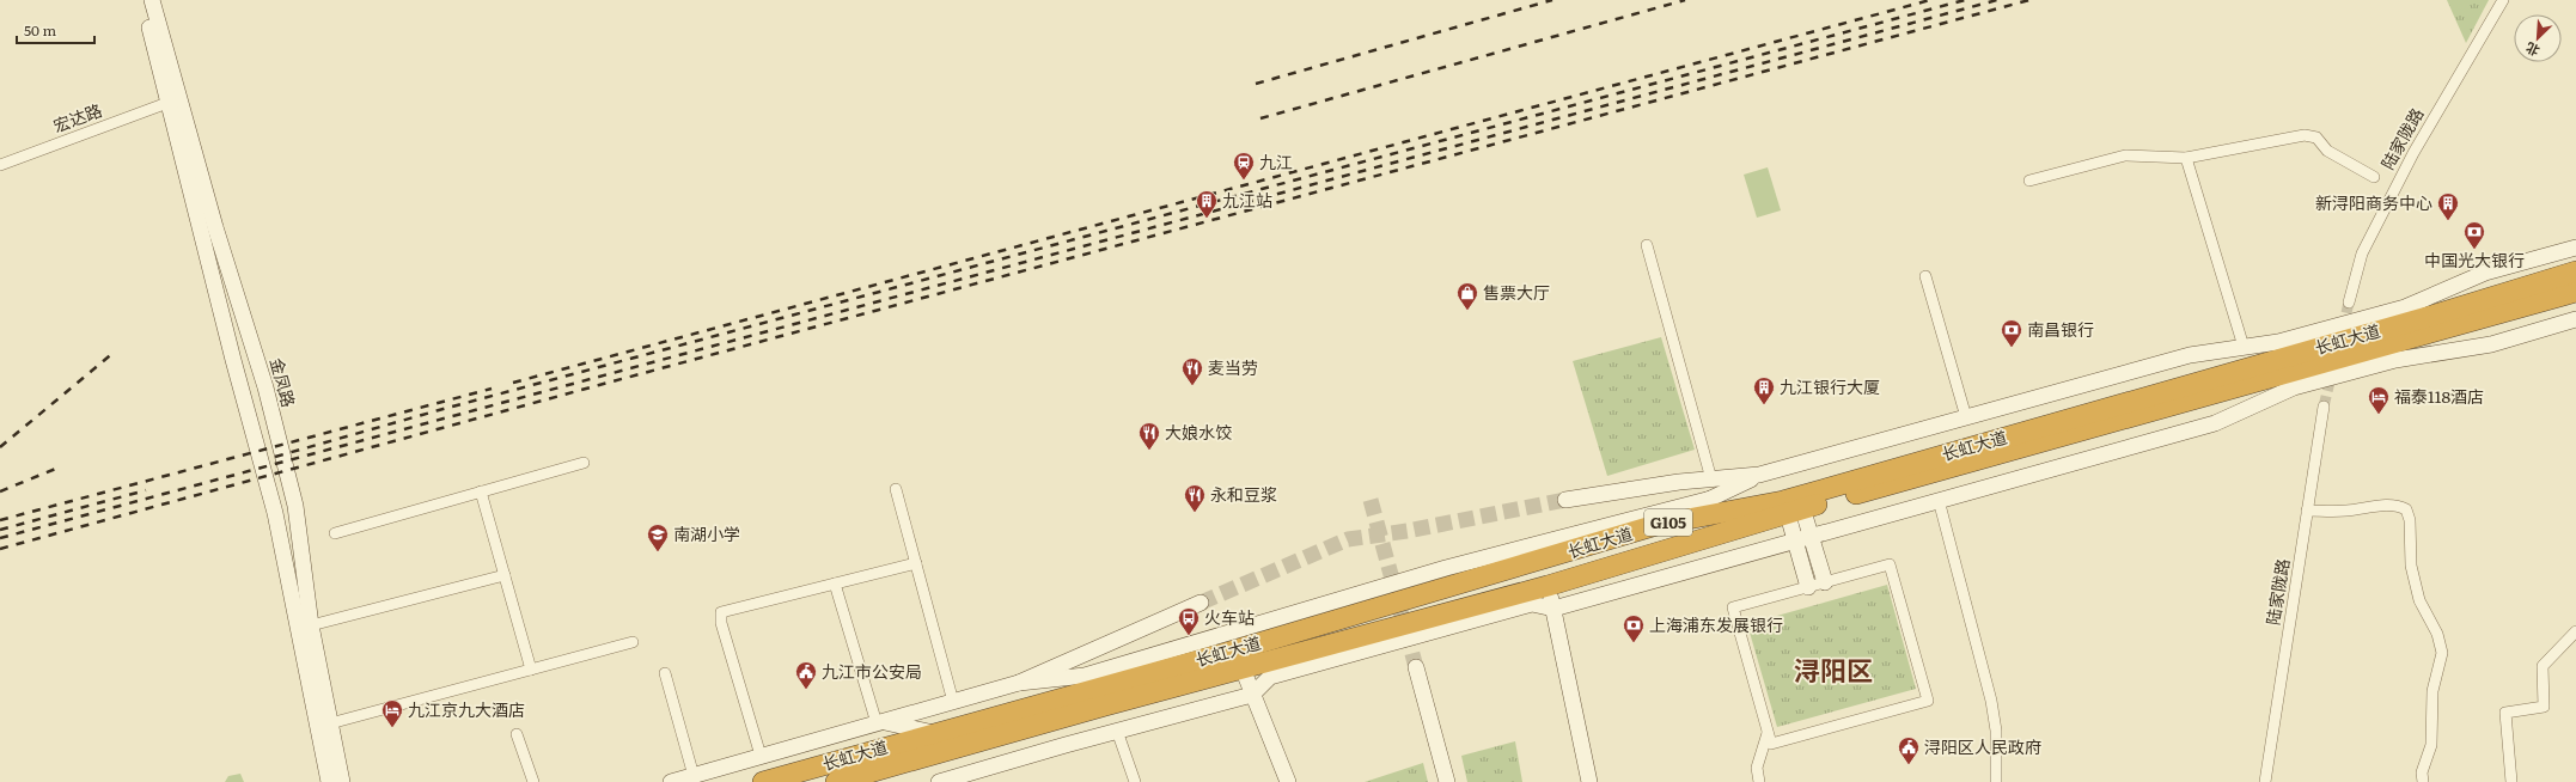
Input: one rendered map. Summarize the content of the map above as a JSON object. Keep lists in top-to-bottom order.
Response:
{
  "streets": {
    "highway": ["长虹大道", "G105"],
    "street": ["宏达路", "陆家陇路", "金凤路"]
  },
  "districts": ["浔阳区"],
  "places": {
    "station": ["九江"],
    "building": ["九江站", "新浔阳商务中心", "九江银行大厦"],
    "bank": ["中国光大银行", "南昌银行", "上海浦东发展银行"],
    "shop": ["售票大厅"],
    "restaurant": ["麦当劳", "大娘水饺", "永和豆浆"],
    "hotel": ["福泰118酒店", "九江京九大酒店"],
    "school or university": ["南湖小学"],
    "bus stop": ["火车站"],
    "public building": ["九江市公安局", "浔阳区人民政府"]
  },
  "scale_bar": "50 m",
  "north": "bottom left"
}
